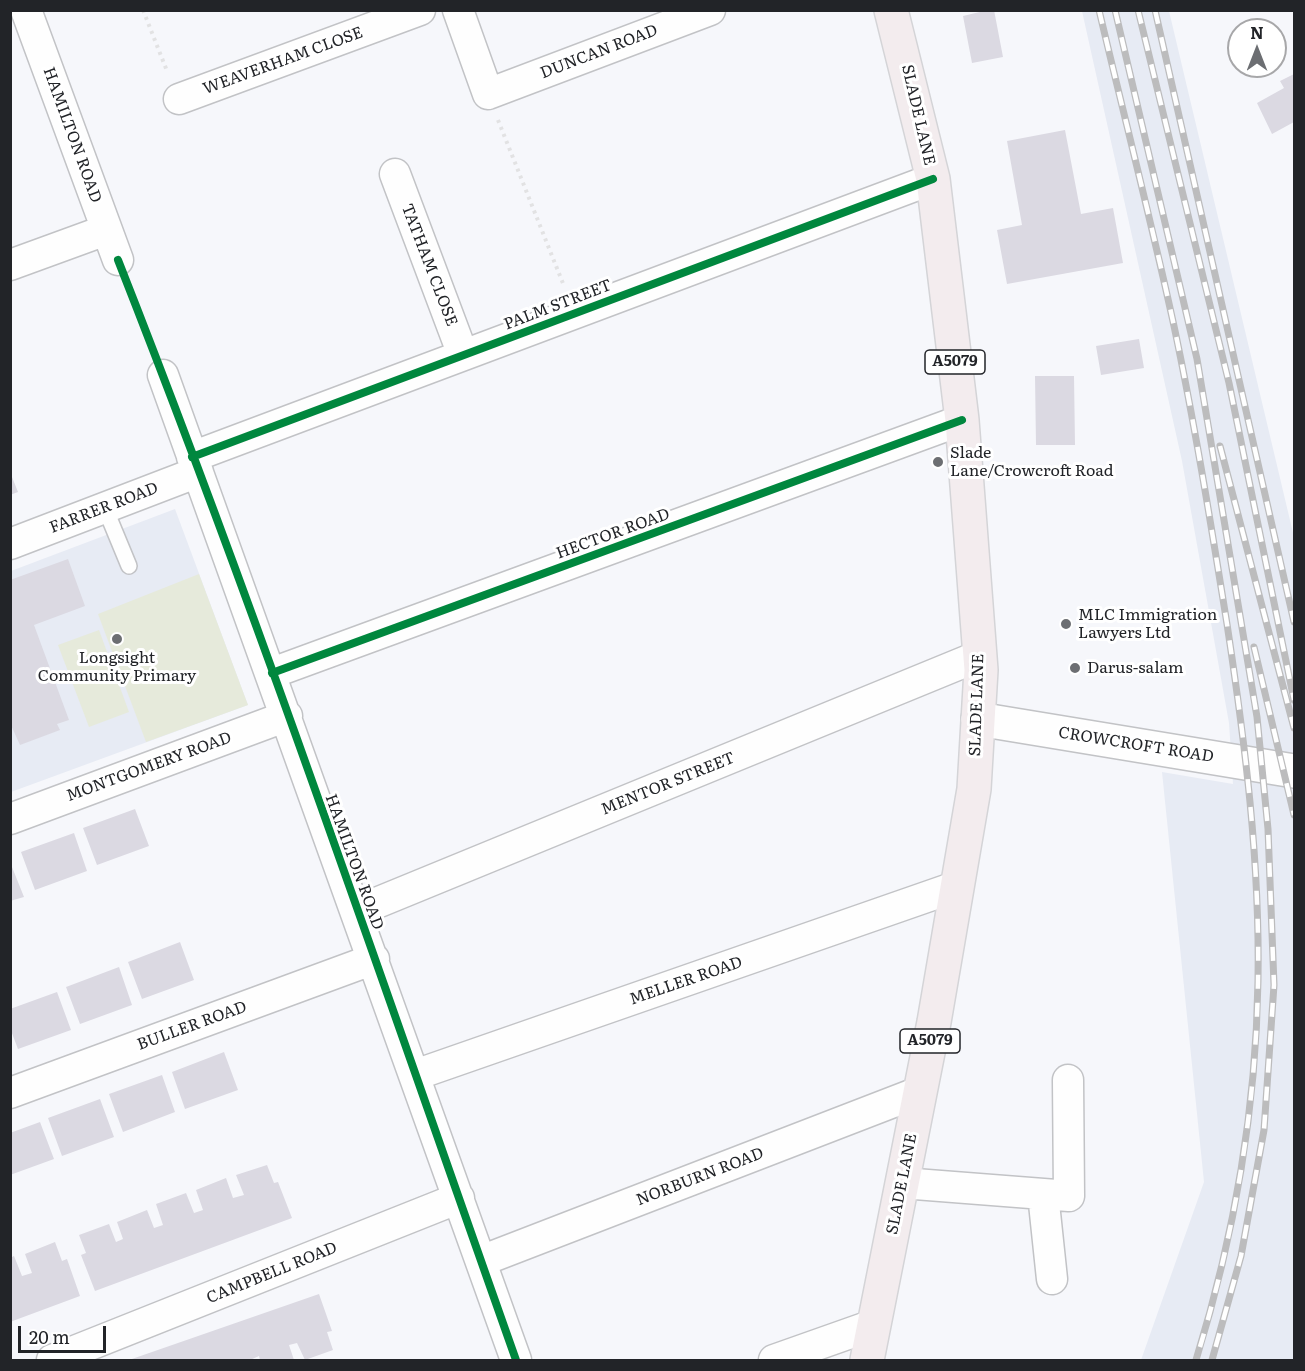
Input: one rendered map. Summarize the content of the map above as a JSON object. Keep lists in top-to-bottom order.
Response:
{
  "streets": {
    "main road": ["SLADE LANE", "A5079"],
    "street": [
      "DUNCAN ROAD",
      "WEAVERHAM CLOSE",
      "HAMILTON ROAD",
      "TATHAM CLOSE",
      "PALM STREET",
      "FARRER ROAD",
      "HECTOR ROAD",
      "CROWCROFT ROAD",
      "MONTGOMERY ROAD",
      "MENTOR STREET",
      "MELLER ROAD",
      "BULLER ROAD",
      "NORBURN ROAD",
      "CAMPBELL ROAD"
    ]
  },
  "crossings": [
    ["SLADE LANE", "PALM STREET"],
    ["SLADE LANE", "HECTOR ROAD"],
    ["SLADE LANE", "CROWCROFT ROAD"],
    ["SLADE LANE", "MENTOR STREET"],
    ["SLADE LANE", "MELLER ROAD"],
    ["SLADE LANE", "NORBURN ROAD"],
    ["HAMILTON ROAD", "PALM STREET"],
    ["HAMILTON ROAD", "FARRER ROAD"],
    ["HAMILTON ROAD", "HECTOR ROAD"],
    ["HAMILTON ROAD", "MONTGOMERY ROAD"],
    ["HAMILTON ROAD", "MENTOR STREET"],
    ["HAMILTON ROAD", "MELLER ROAD"],
    ["HAMILTON ROAD", "BULLER ROAD"],
    ["HAMILTON ROAD", "NORBURN ROAD"],
    ["HAMILTON ROAD", "CAMPBELL ROAD"],
    ["TATHAM CLOSE", "PALM STREET"],
    ["PALM STREET", "FARRER ROAD"]
  ],
  "places": [
    "Slade Lane/Crowcroft Road",
    "MLC Immigration Lawyers Ltd",
    "Longsight Community Primary",
    "Darus-salam"
  ],
  "scale_bar": "20 m",
  "north": "top"
}
